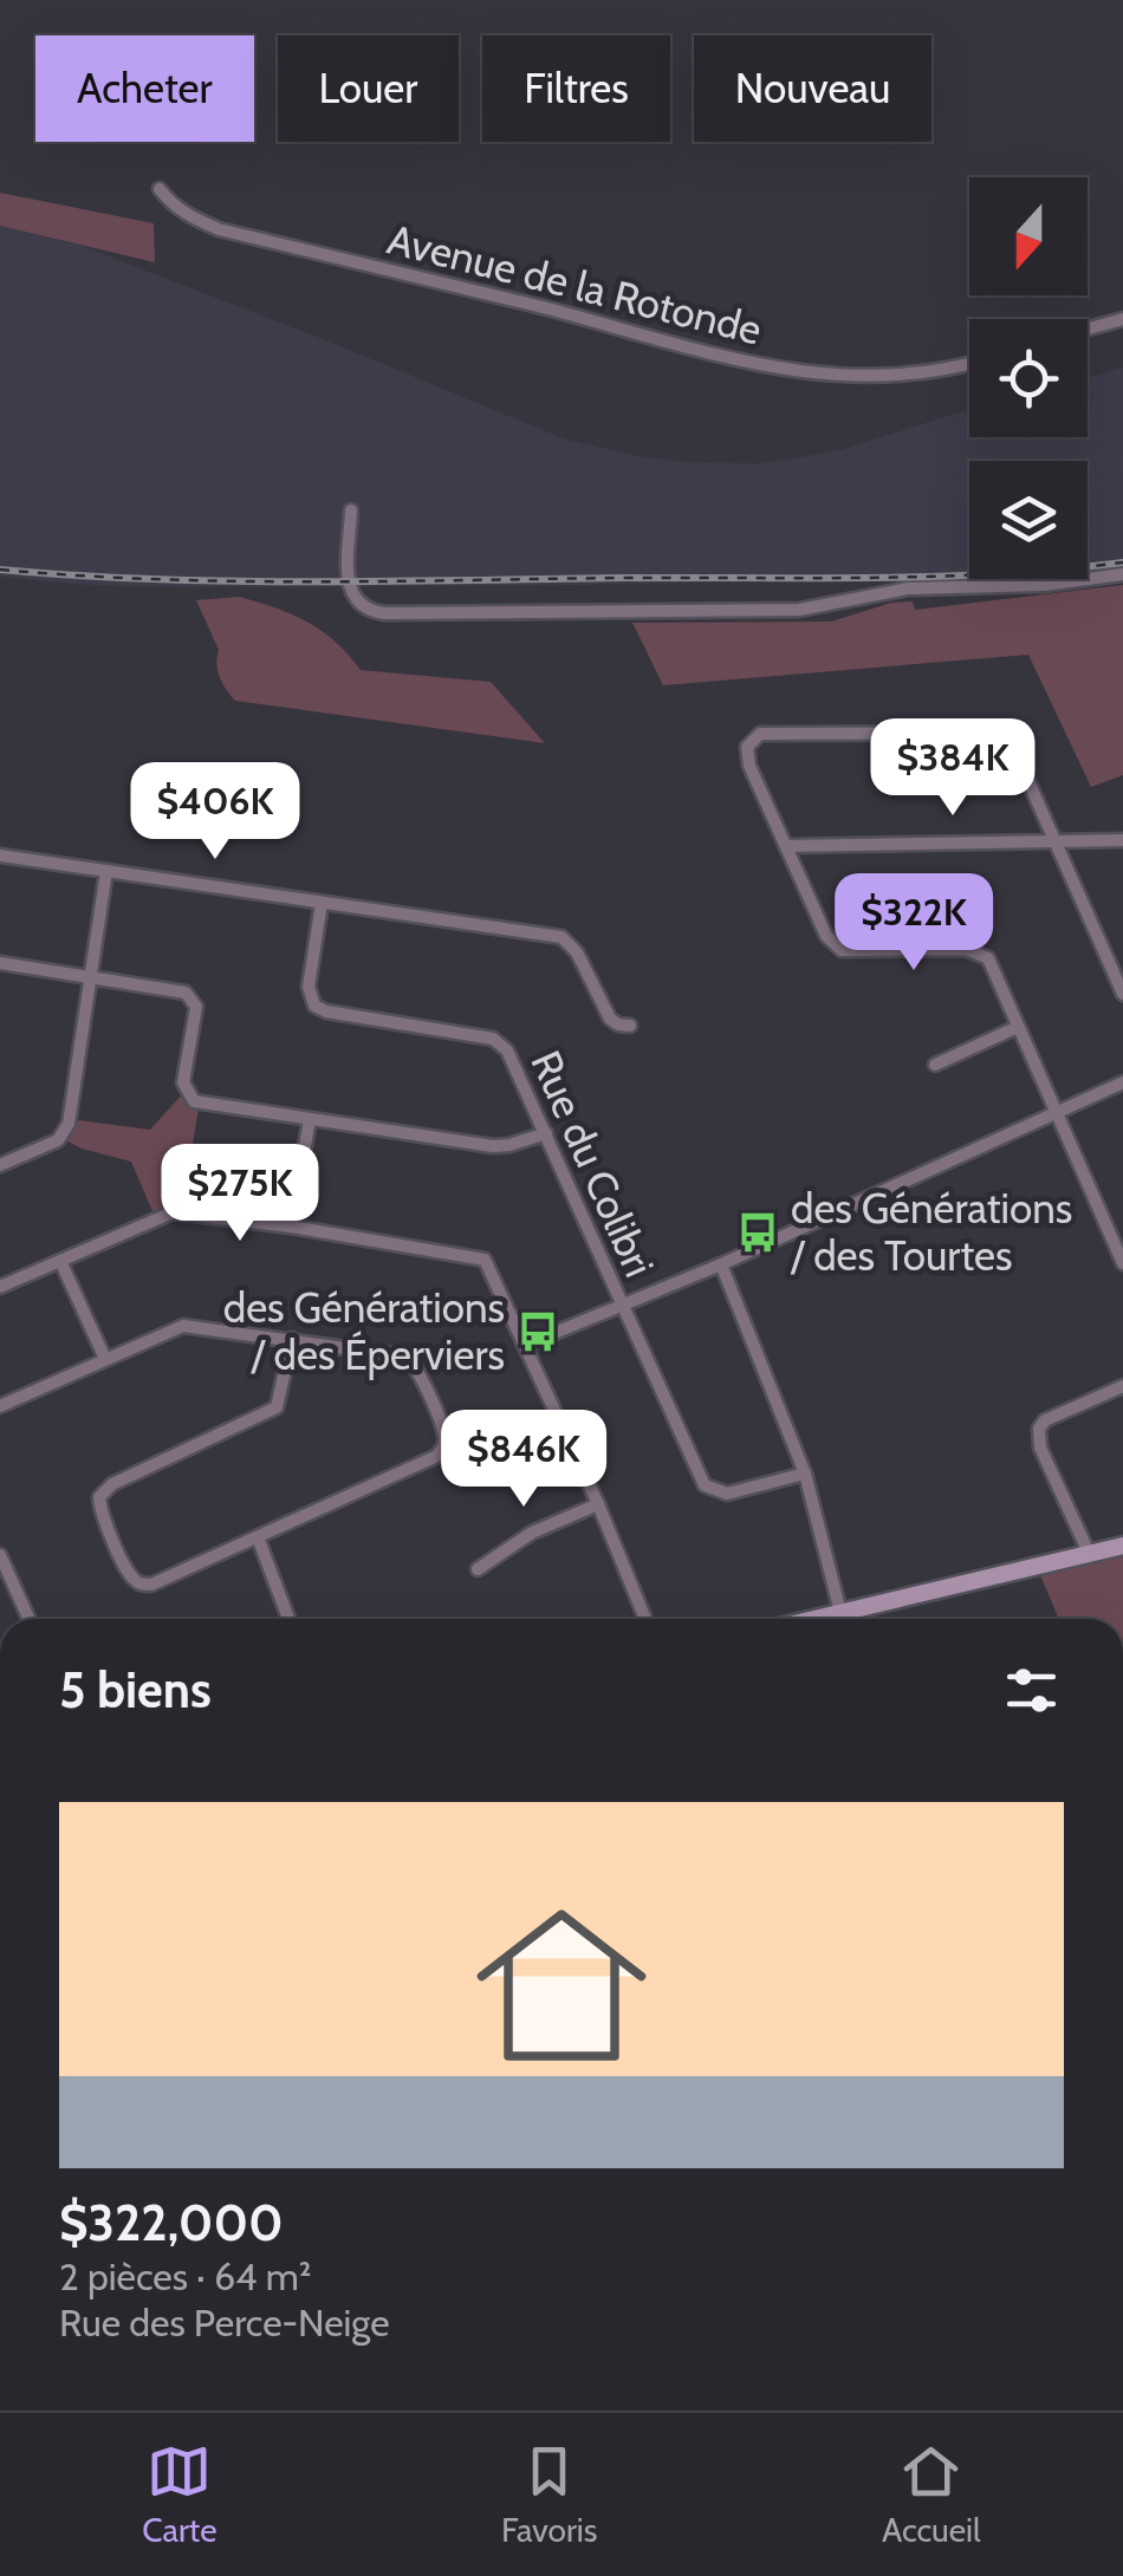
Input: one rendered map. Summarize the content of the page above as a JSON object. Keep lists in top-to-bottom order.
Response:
{
  "streets": {
    "street": ["Avenue de la Rotonde", "Rue du Colibri"]
  },
  "places": {
    "bus stop": ["des Générations / des Tourtes", "des Générations / des Éperviers"]
  },
  "north": "bottom",
  "page": {
    "chip": [
      "Acheter",
      "Louer",
      "Filtres",
      "Nouveau"
    ],
    "price": [
      "$384K",
      "$406K",
      "$322K",
      "$275K",
      "$846K"
    ],
    "heading": "5 biens",
    "list": [
      {
        "name": "$322,000",
        "note": "2 pièces · 64 m² · Rue des Perce-Neige"
      }
    ],
    "tabs": ["Carte", "Favoris", "Accueil"]
  }
}
